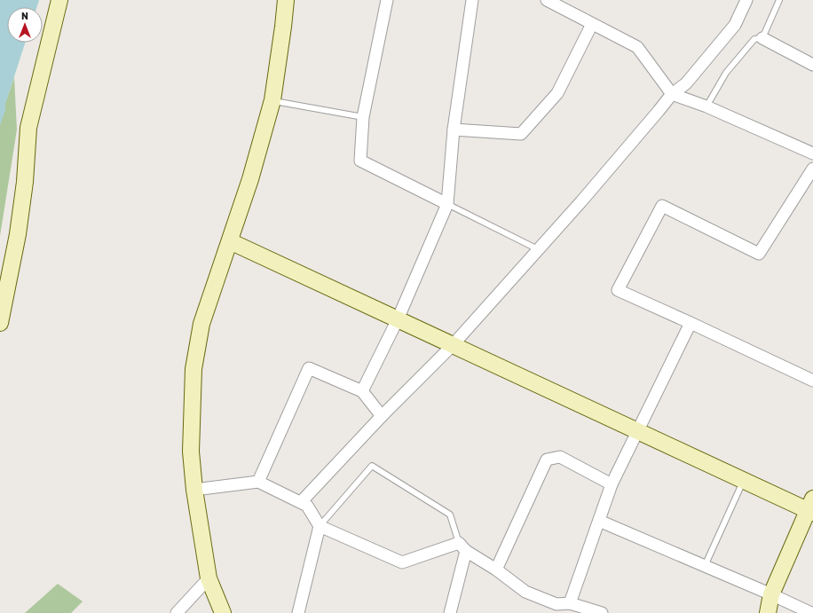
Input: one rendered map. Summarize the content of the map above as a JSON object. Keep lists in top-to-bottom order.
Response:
{
  "north": "top"
}
